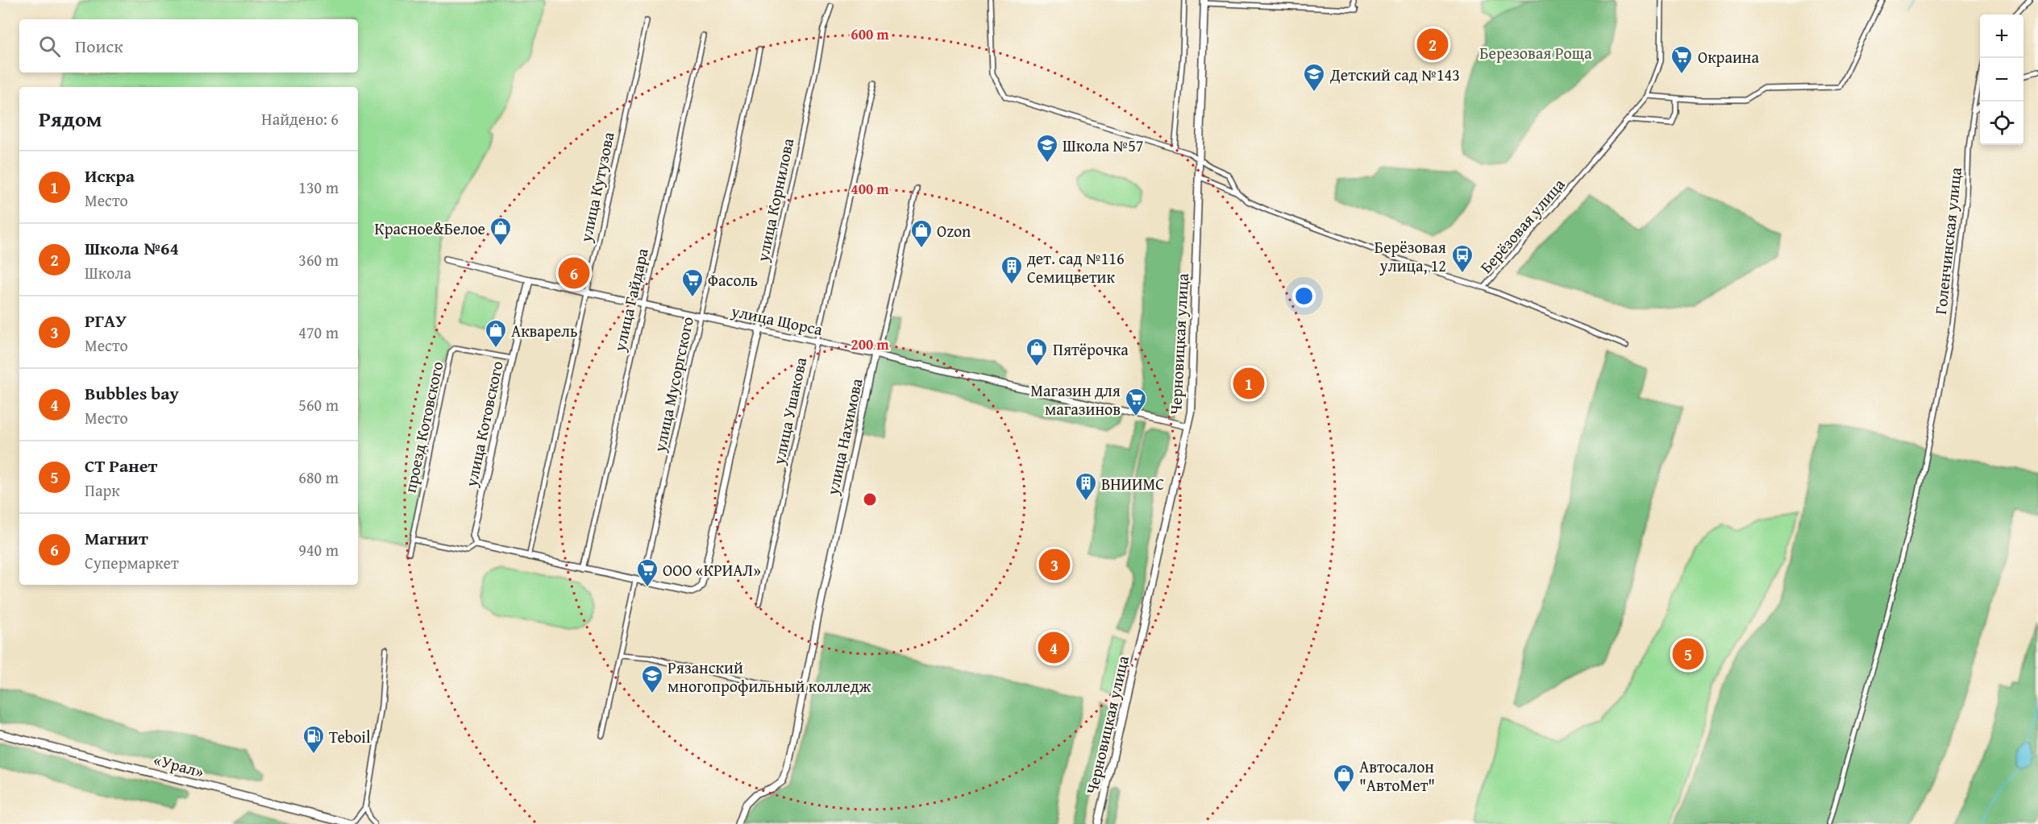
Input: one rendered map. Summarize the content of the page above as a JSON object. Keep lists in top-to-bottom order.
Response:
{
  "streets": {
    "highway": ["«Урал»"],
    "main road": ["Черновицкая улица"],
    "street": [
      "улица Кутузова",
      "улица Корнилова",
      "Берёзовая улица",
      "Голенчинская улица",
      "улица Гайдара",
      "улица Щорса",
      "улица Мусоргского",
      "улица Ушакова",
      "улица Котовского",
      "проезд Котовского",
      "улица Нахимова"
    ]
  },
  "crossings": [
    ["улица Кутузова", "улица Щорса"],
    ["улица Корнилова", "улица Щорса"],
    ["улица Корнилова", "улица Мусоргского"],
    ["Берёзовая улица", "Черновицкая улица"],
    ["улица Гайдара", "улица Щорса"],
    ["улица Щорса", "Черновицкая улица"],
    ["улица Щорса", "улица Мусоргского"],
    ["улица Щорса", "улица Ушакова"],
    ["улица Щорса", "улица Котовского"],
    ["улица Щорса", "улица Нахимова"],
    ["улица Котовского", "проезд Котовского"]
  ],
  "parks": ["Березовая Роща"],
  "places": {
    "supermarket": [
      "Окраина",
      "Фасоль",
      "Магазин для магазинов",
      "ООО «КРИАЛ»"
    ],
    "school or university": ["Детский сад №143", "Школа №57", "Рязанский многопрофильный колледж"],
    "shop": [
      "Красное&Белое",
      "Ozon",
      "Акварель",
      "Пятёрочка",
      "Автосалон \"АвтоМет\""
    ],
    "bus stop": ["Берёзовая улица, 12"],
    "building": ["дет. сад №116 Семицветик", "ВНИИМС"],
    "fuel station": ["Teboil"]
  },
  "page": {
    "map_buttons": ["+", "−"],
    "search": "Поиск",
    "pins": [
      "2",
      "6",
      "1",
      "3",
      "4",
      "5"
    ],
    "heading": ["Рядом", "Найдено: 6"],
    "list": [
      {
        "mark": "1",
        "name": "Искра",
        "note": "Место",
        "value": "130 m"
      },
      {
        "mark": "2",
        "name": "Школа №64",
        "note": "Школа",
        "value": "360 m"
      },
      {
        "mark": "3",
        "name": "РГАУ",
        "note": "Место",
        "value": "470 m"
      },
      {
        "mark": "4",
        "name": "Bubbles bay",
        "note": "Место",
        "value": "560 m"
      },
      {
        "mark": "5",
        "name": "СТ Ранет",
        "note": "Парк",
        "value": "680 m"
      },
      {
        "mark": "6",
        "name": "Магнит",
        "note": "Супермаркет",
        "value": "940 m"
      }
    ]
  },
  "rings": ["600 m", "400 m", "200 m"]
}
